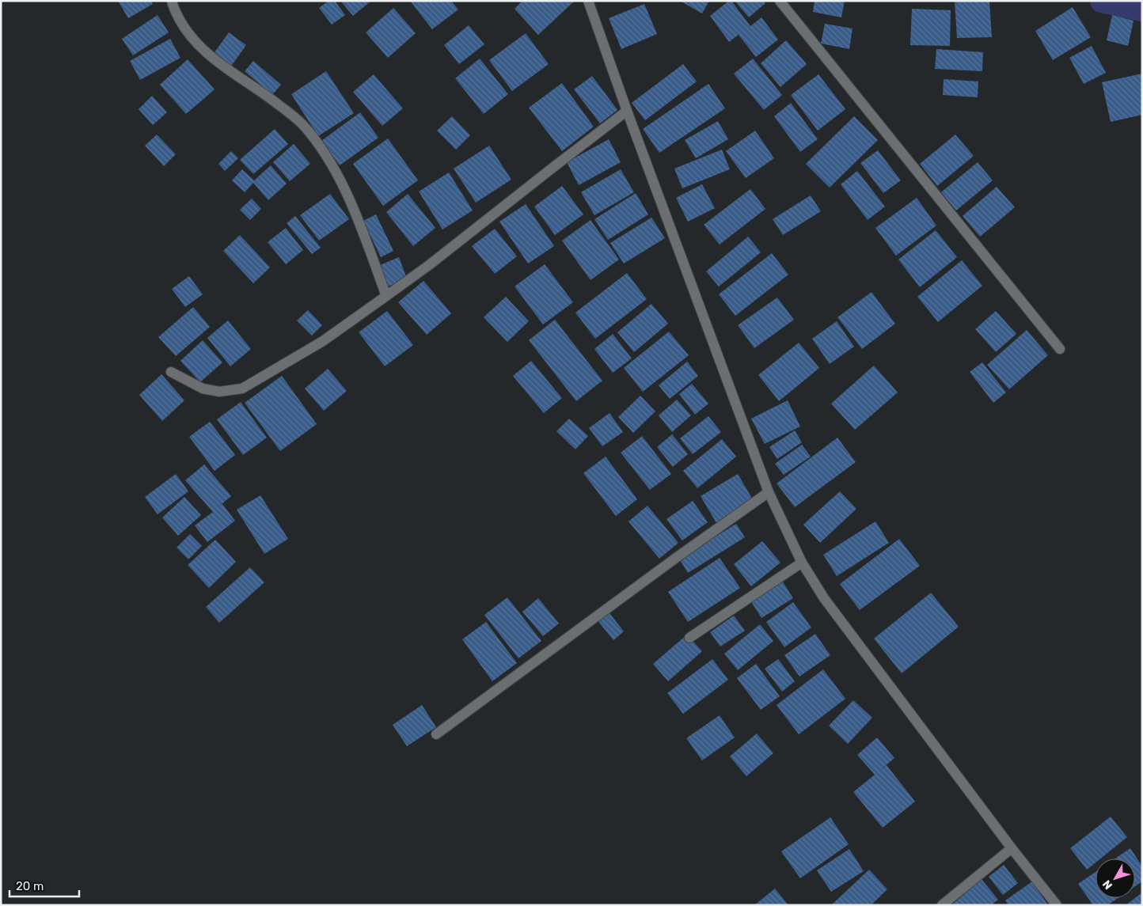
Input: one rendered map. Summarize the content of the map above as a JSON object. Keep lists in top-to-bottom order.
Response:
{
  "scale_bar": "20 m",
  "north": "bottom left"
}
